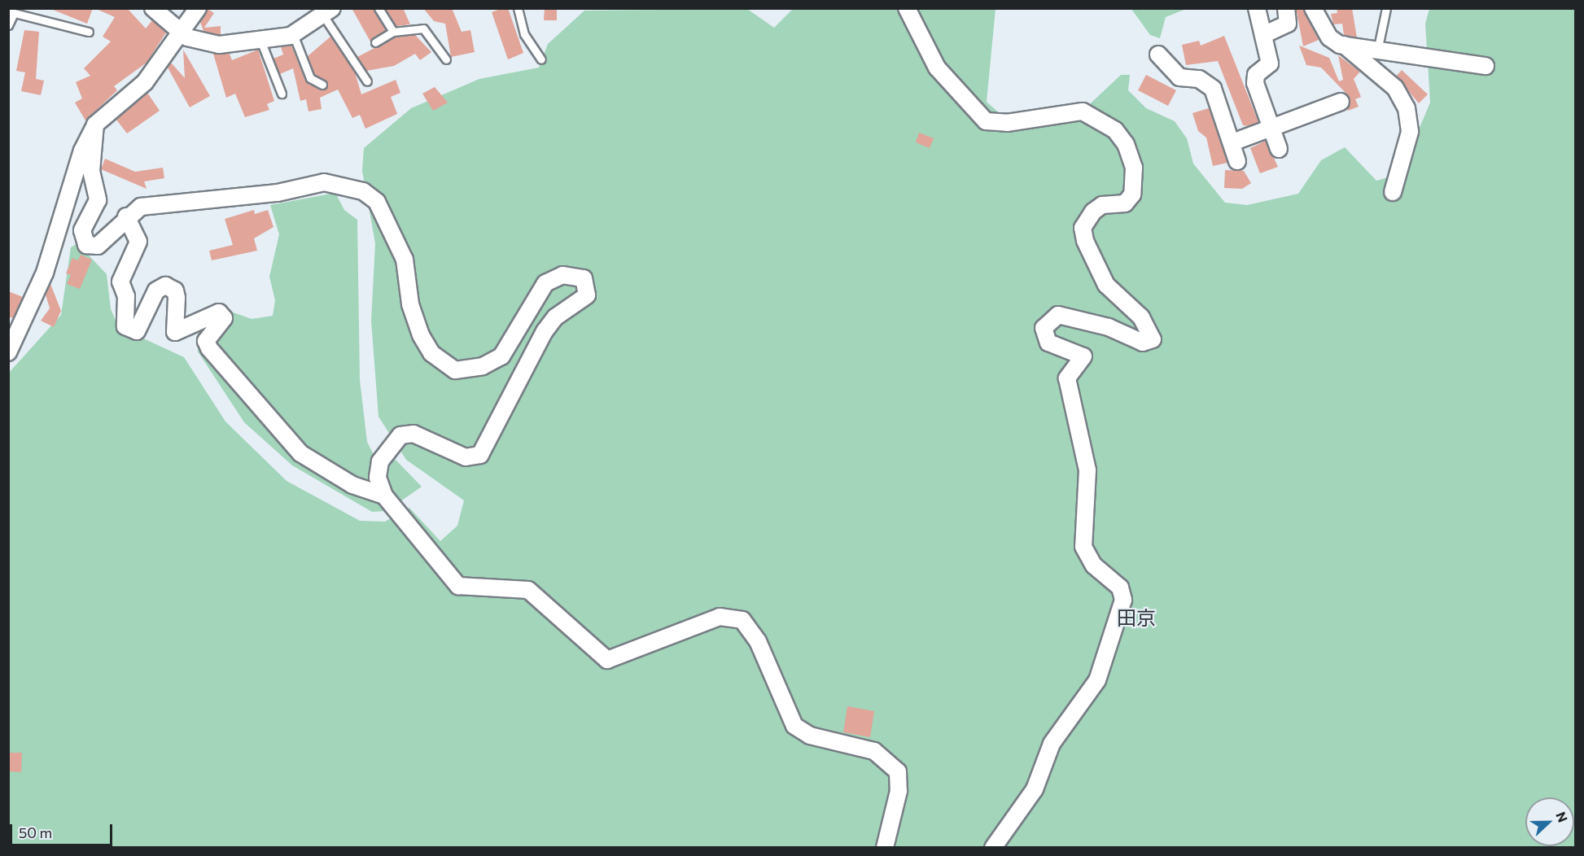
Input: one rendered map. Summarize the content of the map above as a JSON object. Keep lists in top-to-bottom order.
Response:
{
  "districts": ["田京"],
  "scale_bar": "50 m",
  "north": "right"
}
